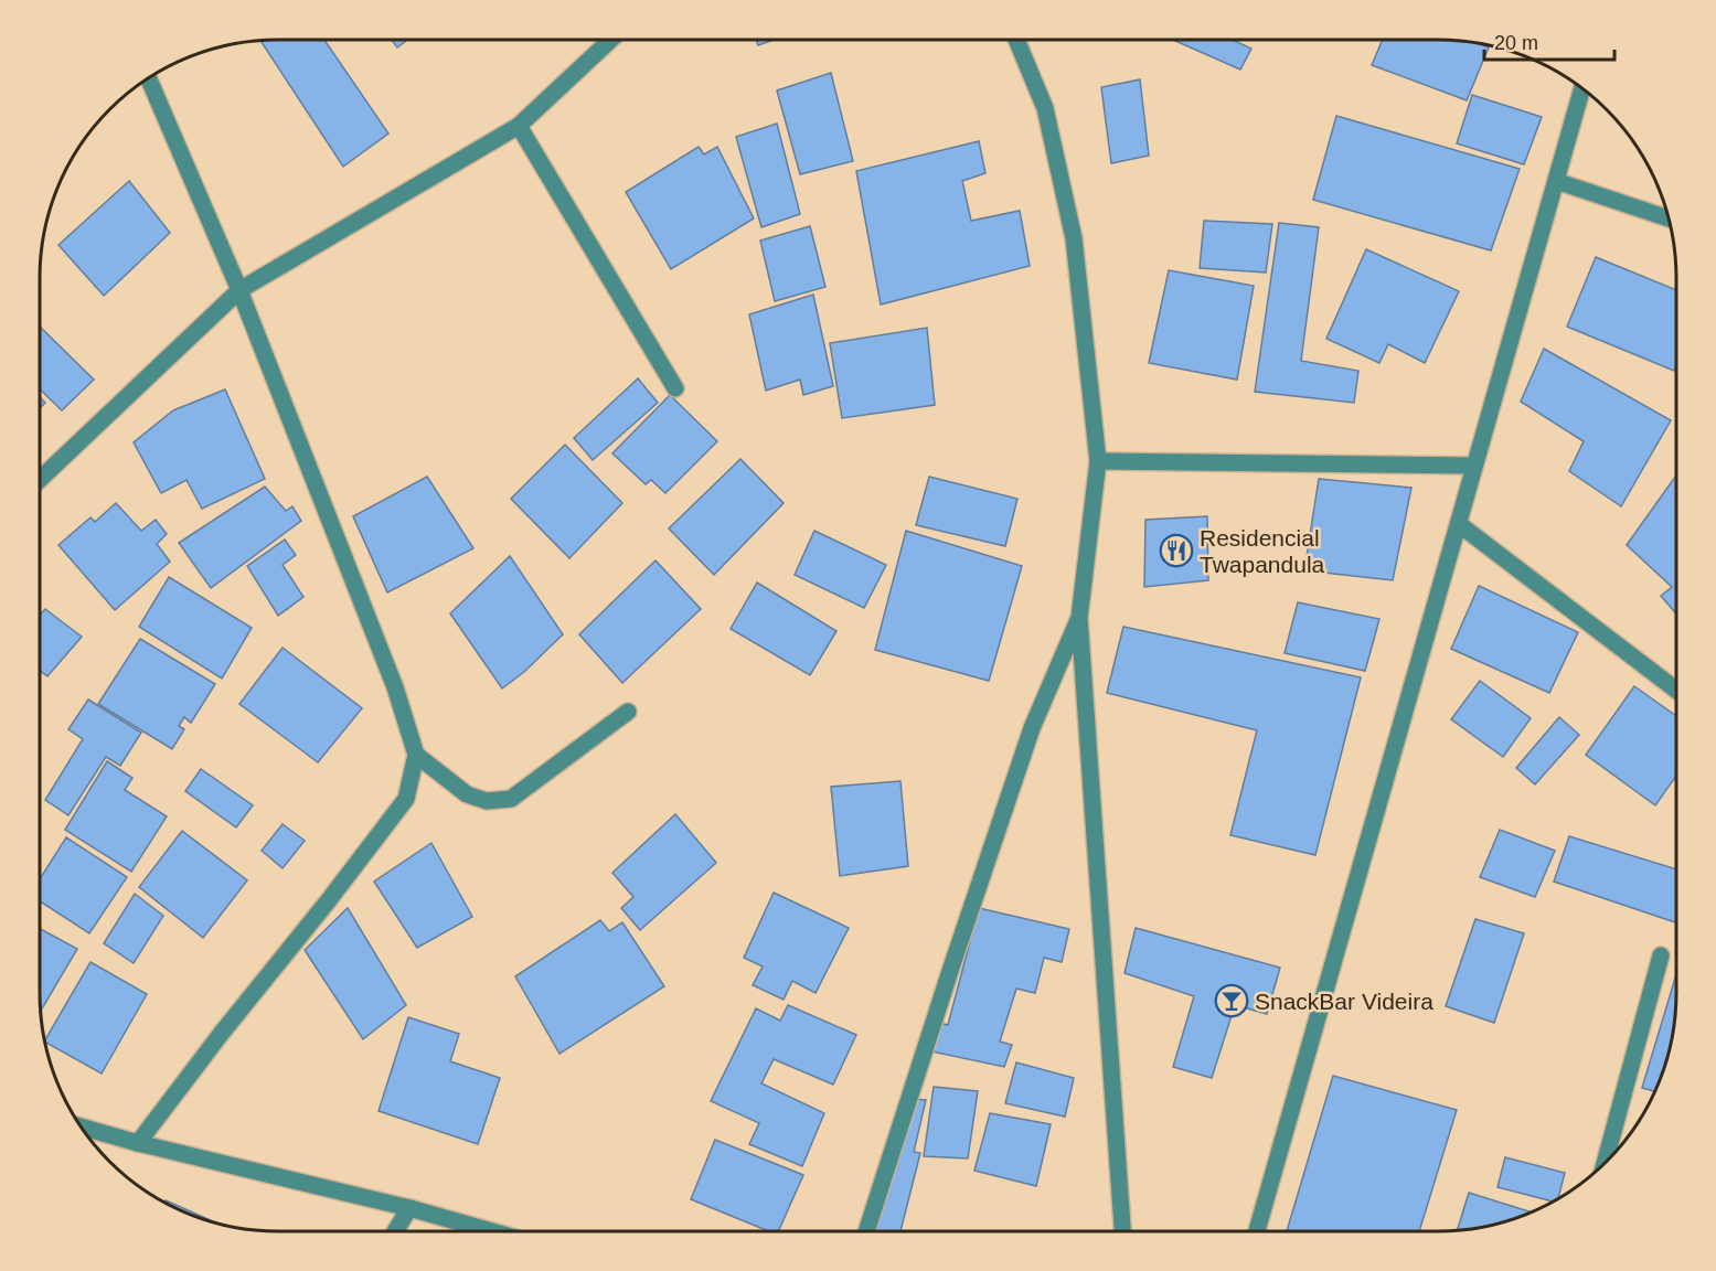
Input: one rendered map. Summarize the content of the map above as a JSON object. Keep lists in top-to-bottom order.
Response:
{
  "places": {
    "restaurant": ["Residencial Twapandula"],
    "bar": ["SnackBar Videira"]
  },
  "scale_bar": "20 m"
}
